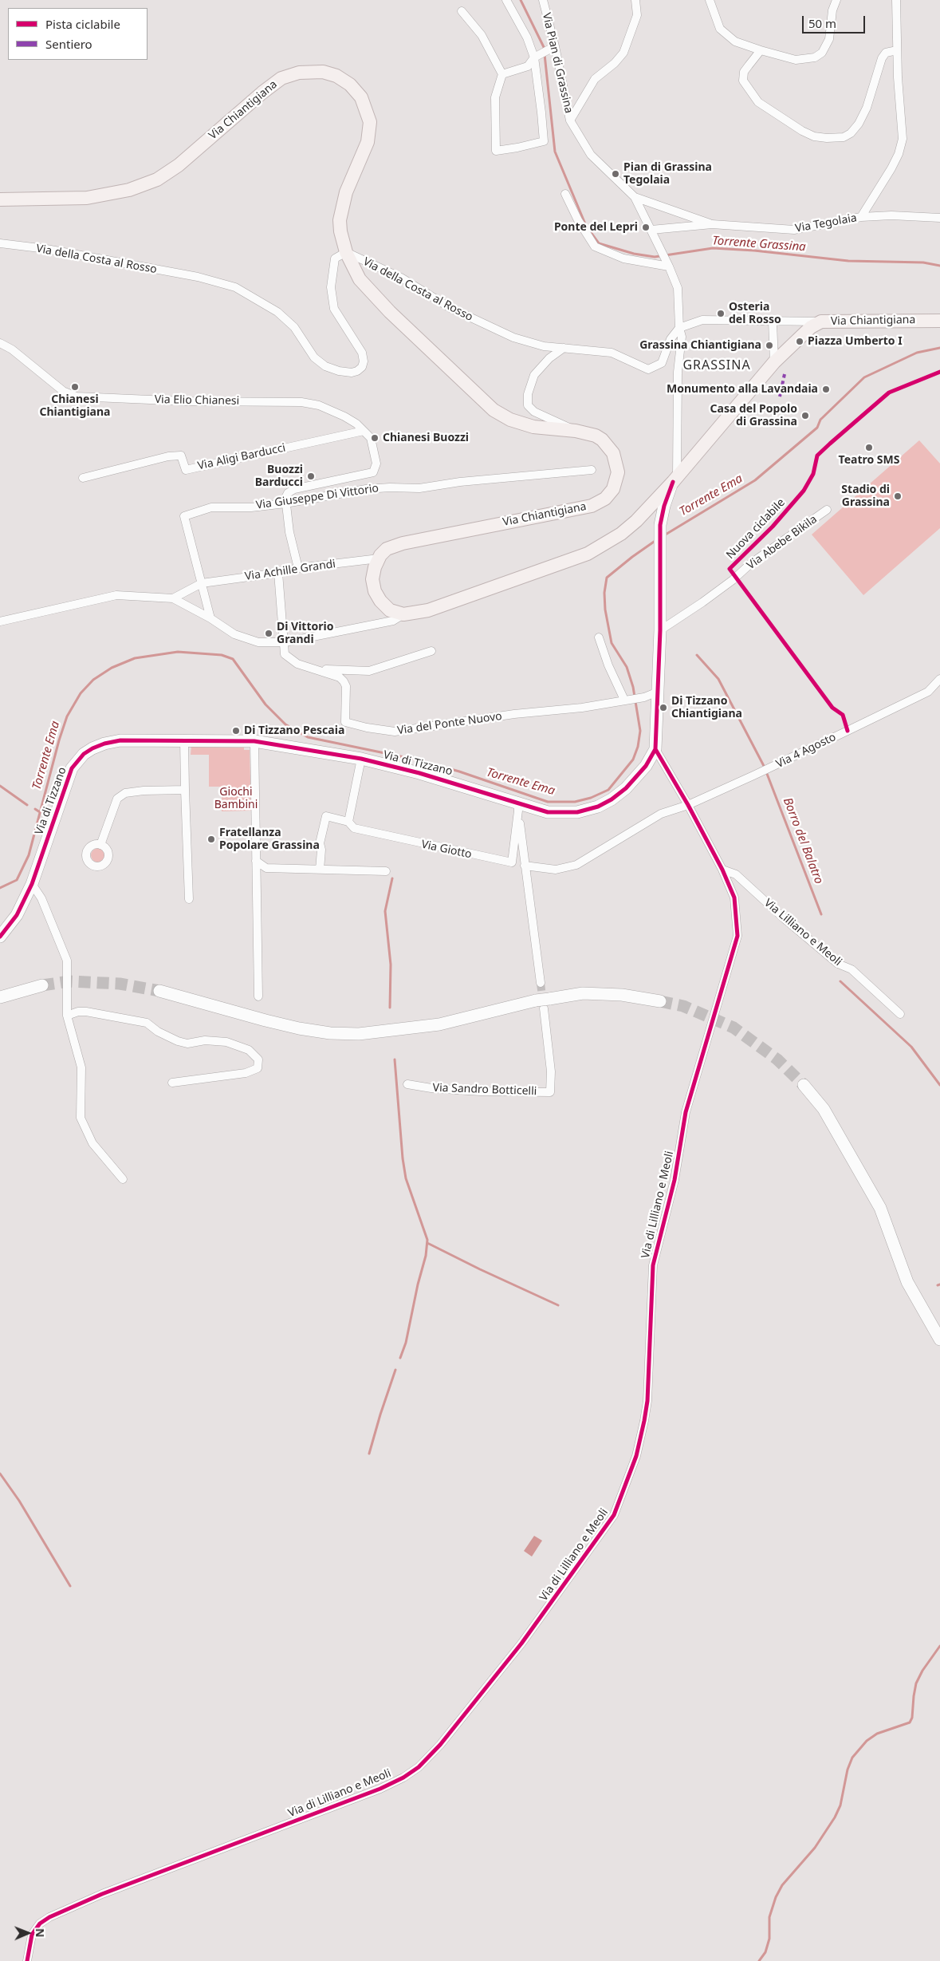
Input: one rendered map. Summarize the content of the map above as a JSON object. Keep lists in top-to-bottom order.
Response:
{
  "streets": {
    "main road": ["Via Chiantigiana"],
    "street": [
      "Via Pian di Grassina",
      "Via Tegolaia",
      "Via della Costa al Rosso",
      "Via Elio Chianesi",
      "Via Aligi Barducci",
      "Via Giuseppe Di Vittorio",
      "Via Abebe Bikila",
      "Via Achille Grandi",
      "Via del Ponte Nuovo",
      "Via 4 Agosto",
      "Via di Tizzano",
      "Via Giotto",
      "Via Lilliano e Meoli",
      "Via Sandro Botticelli",
      "Via di Lilliano e Meoli"
    ],
    "cycle path": ["Nuova ciclabile"]
  },
  "crossings": [
    ["Via Pian di Grassina", "Via Tegolaia"],
    ["Via Chiantigiana", "Via della Costa al Rosso"],
    ["Via Chiantigiana", "Via Achille Grandi"],
    ["Via Chiantigiana", "Via di Tizzano"],
    ["Via Elio Chianesi", "Via Aligi Barducci"],
    ["Via Elio Chianesi", "Via Giuseppe Di Vittorio"],
    ["Via Giuseppe Di Vittorio", "Via Achille Grandi"],
    ["Via Abebe Bikila", "Via di Tizzano"],
    ["Via del Ponte Nuovo", "Via di Tizzano"],
    ["Via 4 Agosto", "Via di Lilliano e Meoli"],
    ["Via di Tizzano", "Via Giotto"],
    ["Via di Tizzano", "Via di Lilliano e Meoli"],
    ["Via Lilliano e Meoli", "Via di Lilliano e Meoli"]
  ],
  "districts": ["GRASSINA"],
  "water": ["Torrente Grassina", "Torrente Ema", "Borro del Balatro"],
  "parks": ["Giochi Bambini"],
  "places": [
    "Pian di Grassina Tegolaia",
    "Ponte del Lepri",
    "Osteria del Rosso",
    "Piazza Umberto I",
    "Grassina Chiantigiana",
    "Chianesi Chiantigiana",
    "Monumento alla Lavandaia",
    "Casa del Popolo di Grassina",
    "Chianesi Buozzi",
    "Teatro SMS",
    "Buozzi Barducci",
    "Stadio di Grassina",
    "Di Vittorio Grandi",
    "Di Tizzano Chiantigiana",
    "Di Tizzano Pescaia",
    "Fratellanza Popolare Grassina"
  ],
  "legend": ["Pista ciclabile", "Sentiero"],
  "scale_bar": "50 m",
  "north": "right"
}
